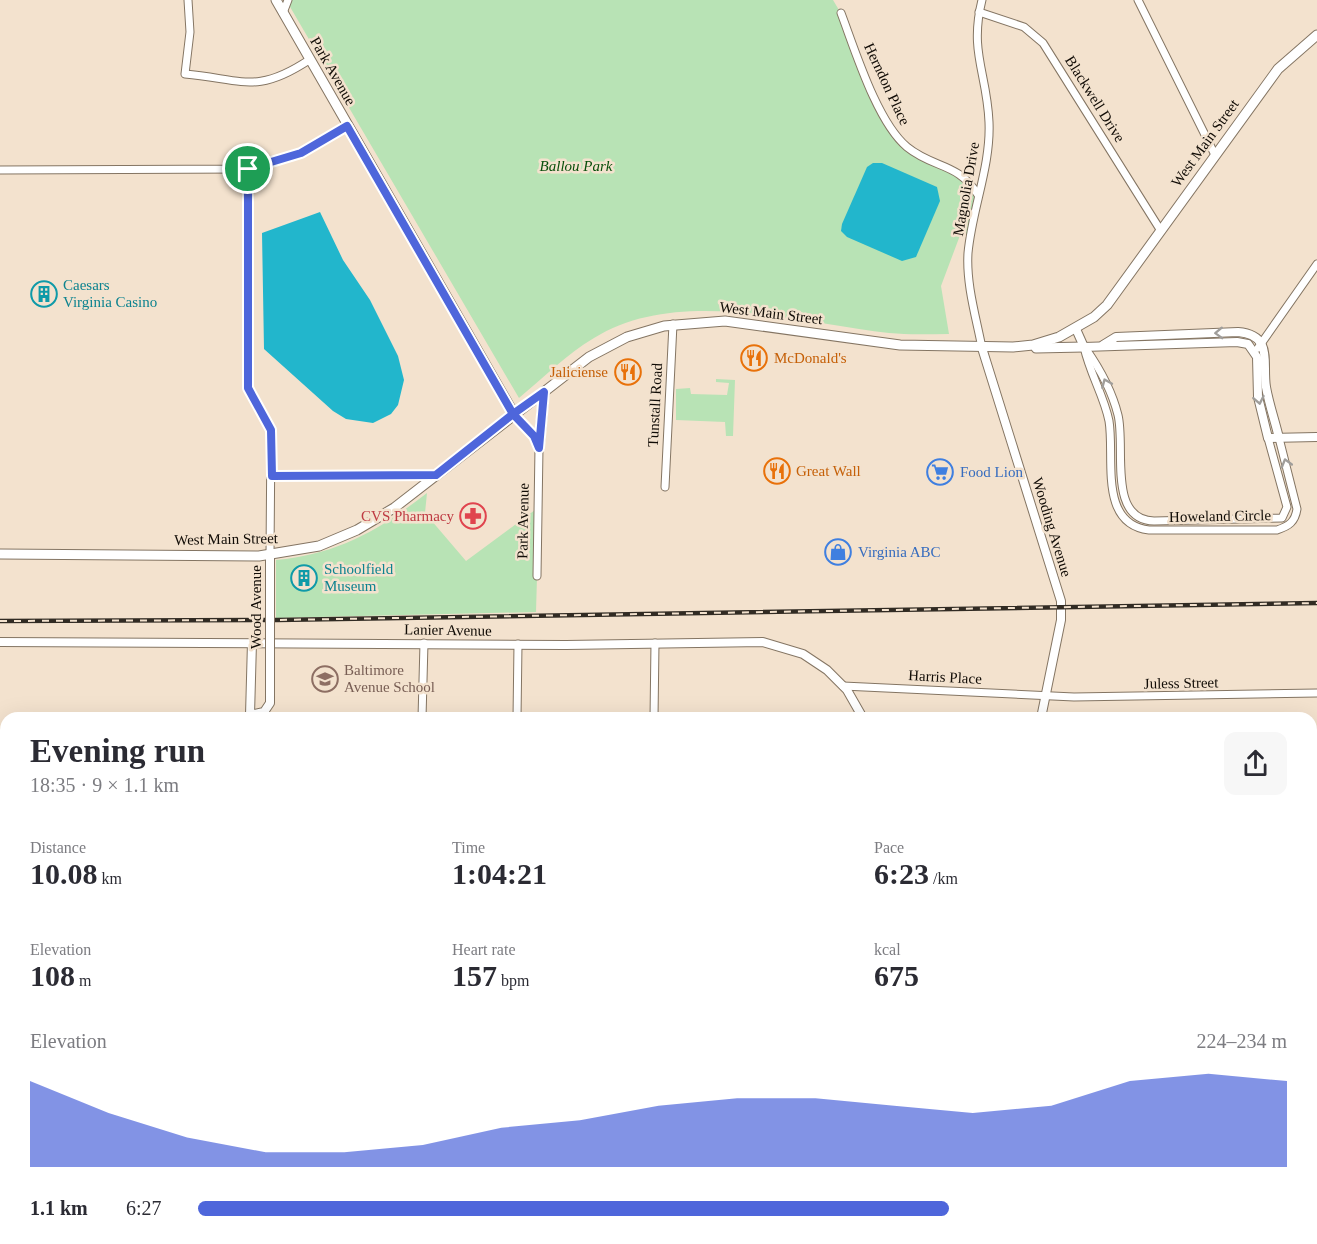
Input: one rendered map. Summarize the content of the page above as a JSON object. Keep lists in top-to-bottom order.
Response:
{
  "streets": {
    "main road": ["Park Avenue", "West Main Street"],
    "street": [
      "Herndon Place",
      "Blackwell Drive",
      "Magnolia Drive",
      "Tunstall Road",
      "Howeland Circle",
      "Wooding Avenue",
      "Wood Avenue",
      "Lanier Avenue",
      "Harris Place",
      "Juless Street"
    ]
  },
  "crossings": [
    ["Park Avenue", "West Main Street"],
    ["Herndon Place", "Magnolia Drive"],
    ["Blackwell Drive", "West Main Street"],
    ["Blackwell Drive", "Magnolia Drive"],
    ["West Main Street", "Magnolia Drive"],
    ["West Main Street", "Tunstall Road"],
    ["West Main Street", "Howeland Circle"],
    ["West Main Street", "Wooding Avenue"],
    ["West Main Street", "Wood Avenue"],
    ["Magnolia Drive", "Wooding Avenue"],
    ["Wooding Avenue", "Harris Place"],
    ["Wooding Avenue", "Juless Street"],
    ["Lanier Avenue", "Harris Place"],
    ["Harris Place", "Juless Street"]
  ],
  "parks": ["Ballou Park"],
  "places": {
    "building": ["Caesars Virginia Casino", "Schoolfield Museum"],
    "restaurant": ["McDonald's", "Jaliciense", "Great Wall"],
    "supermarket": ["Food Lion"],
    "pharmacy": ["CVS Pharmacy"],
    "shop": ["Virginia ABC"],
    "school or university": ["Baltimore Avenue School"]
  },
  "page": {
    "heading": ["Evening run", "18:35 · 9 × 1.1 km"],
    "stats": [
      ["Distance", "10.08 km"],
      ["Time", "1:04:21"],
      ["Pace", "6:23 /km"],
      ["Elevation", "108 m"],
      ["Heart rate", "157 bpm"],
      ["kcal", "675"]
    ],
    "chart": ["Elevation", "224–234 m"],
    "list": [
      {
        "name": "1.1 km",
        "note": "6:27"
      }
    ]
  }
}
